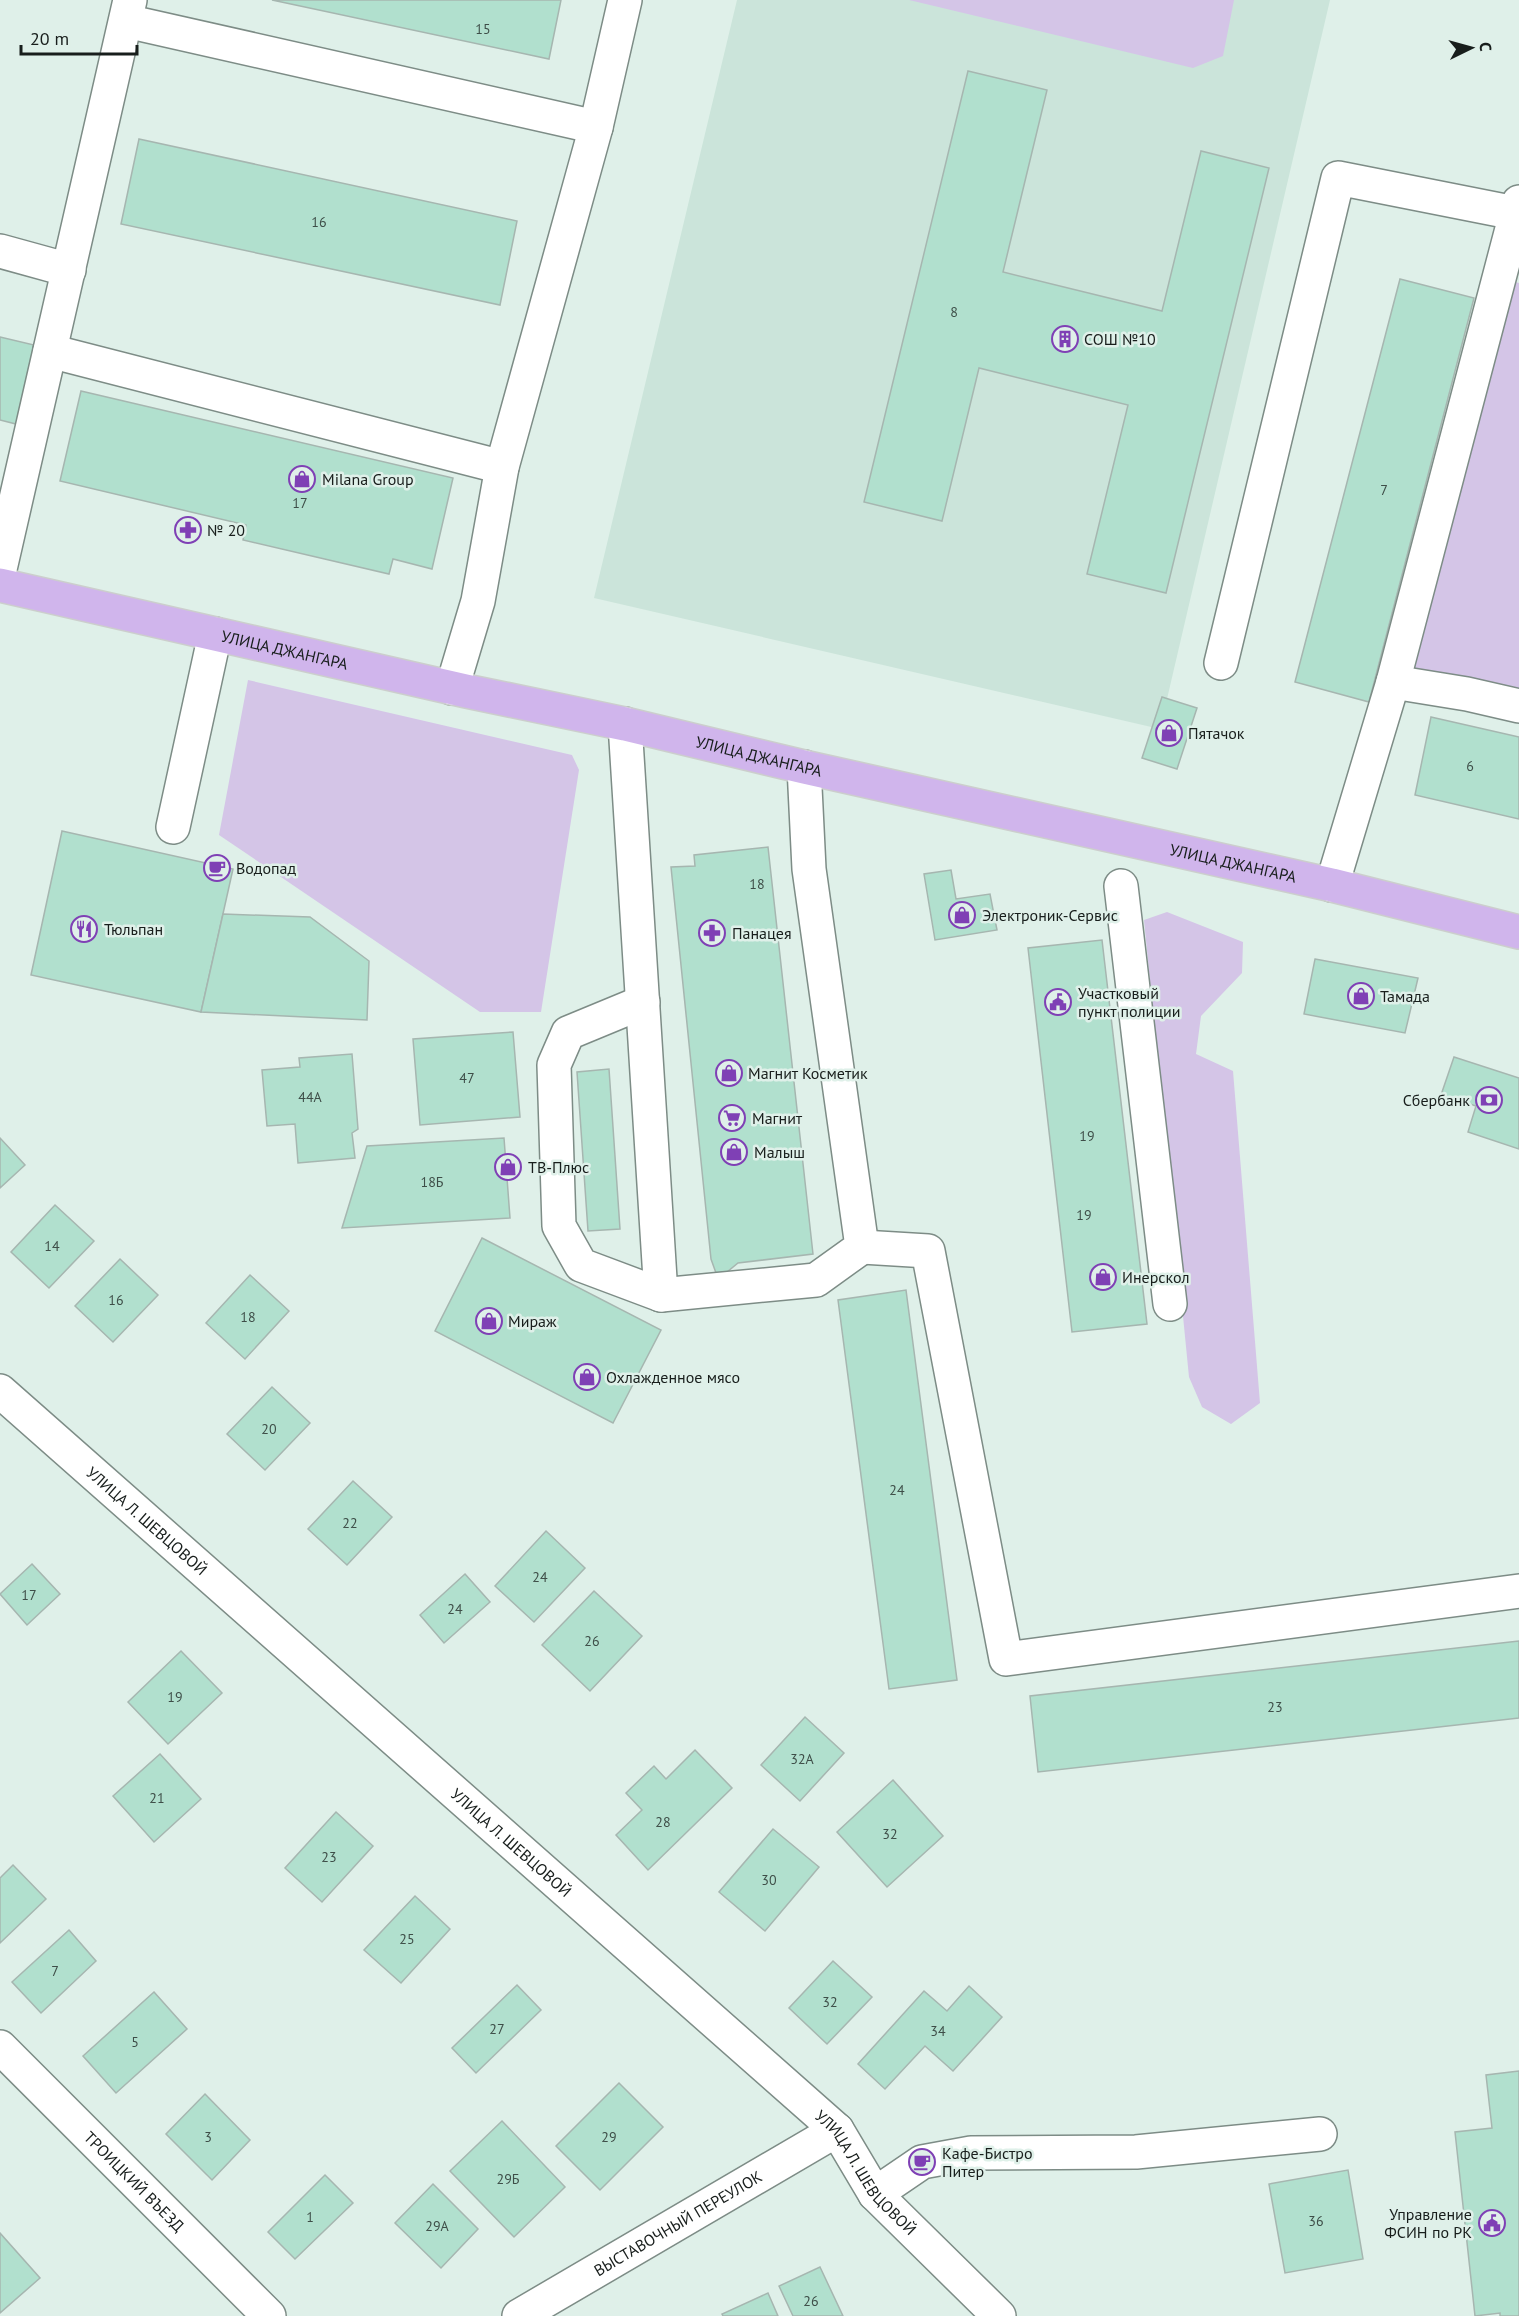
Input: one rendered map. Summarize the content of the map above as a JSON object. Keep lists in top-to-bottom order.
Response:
{
  "streets": {
    "main road": ["УЛИЦА ДЖАНГАРА"],
    "street": ["УЛИЦА Л. ШЕВЦОВОЙ", "ТРОИЦКИЙ ВЪЕЗД", "ВЫСТАВОЧНЫЙ ПЕРЕУЛОК"]
  },
  "crossings": [
    ["УЛИЦА Л. ШЕВЦОВОЙ", "ВЫСТАВОЧНЫЙ ПЕРЕУЛОК"]
  ],
  "places": {
    "building": ["СОШ №10"],
    "shop": [
      "Milana Group",
      "Пятачок",
      "Электроник-Сервис",
      "Тамада",
      "Магнит Косметик",
      "Малыш",
      "ТВ-Плюс",
      "Инерскол",
      "Мираж",
      "Охлажденное мясо"
    ],
    "pharmacy": ["№ 20", "Панацея"],
    "cafe": ["Водопад", "Кафе-Бистро Питер"],
    "restaurant": ["Тюльпан"],
    "public building": ["Участковый пункт полиции", "Управление ФСИН по РК"],
    "bank": ["Сбербанк"],
    "supermarket": ["Магнит"]
  },
  "house_numbers": [
    "15",
    "16",
    "8",
    "7",
    "17",
    "6",
    "18",
    "47",
    "44А",
    "19",
    "18Б",
    "19",
    "14",
    "16",
    "18",
    "20",
    "24",
    "22",
    "24",
    "17",
    "24",
    "26",
    "19",
    "23",
    "32А",
    "21",
    "28",
    "32",
    "23",
    "30",
    "25",
    "7",
    "32",
    "27",
    "34",
    "5",
    "3",
    "29",
    "29Б",
    "1",
    "36",
    "29А",
    "26"
  ],
  "scale_bar": "20 m",
  "north": "right"
}
